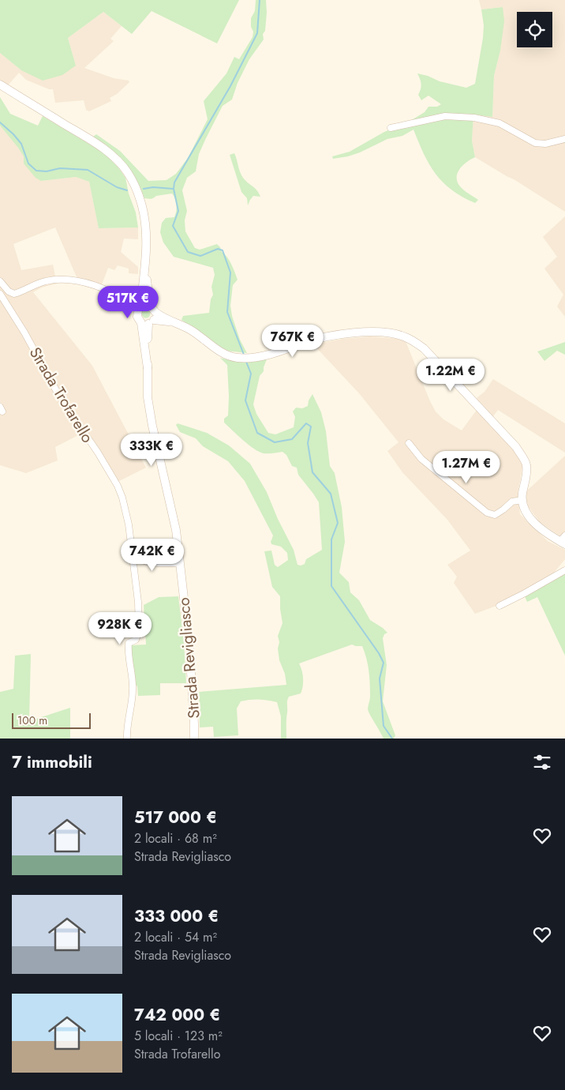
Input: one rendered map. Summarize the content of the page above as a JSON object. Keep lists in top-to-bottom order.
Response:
{
  "streets": {
    "street": ["Strada Trofarello", "Strada Revigliasco"]
  },
  "scale_bar": "100 m",
  "page": {
    "price": [
      "517K €",
      "767K €",
      "1.22M €",
      "333K €",
      "1.27M €",
      "742K €",
      "928K €"
    ],
    "scale": "100 m",
    "heading": "7 immobili",
    "list": [
      {
        "name": "517 000 €",
        "note": "2 locali · 68 m² · Strada Revigliasco"
      },
      {
        "name": "333 000 €",
        "note": "2 locali · 54 m² · Strada Revigliasco"
      },
      {
        "name": "742 000 €",
        "note": "5 locali · 123 m² · Strada Trofarello"
      }
    ]
  }
}
